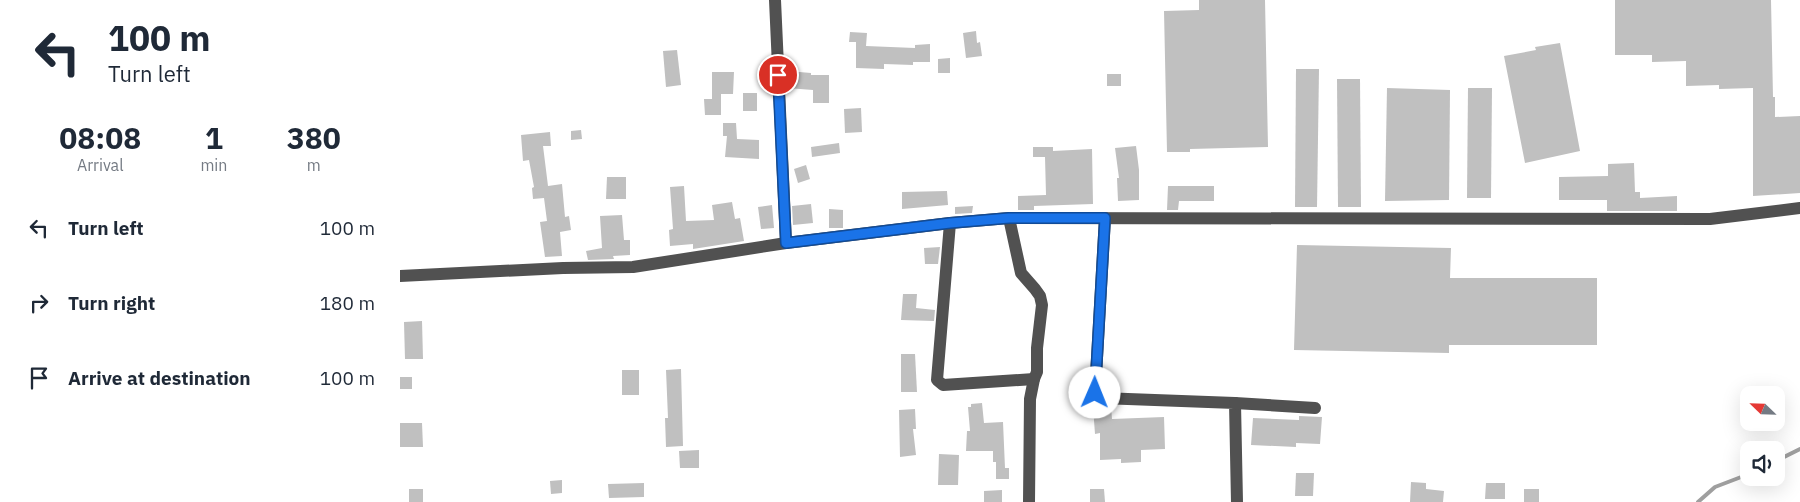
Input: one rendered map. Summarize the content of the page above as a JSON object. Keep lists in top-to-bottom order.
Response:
{
  "north": "top left",
  "page": {
    "turn": ["100 m", "Turn left"],
    "eta": [
      "08:08",
      "Arrival",
      "1",
      "min",
      "380",
      "m"
    ],
    "list": [
      {
        "name": "Turn left",
        "value": "100 m"
      },
      {
        "name": "Turn right",
        "value": "180 m"
      },
      {
        "name": "Arrive at destination",
        "value": "100 m"
      }
    ]
  }
}
